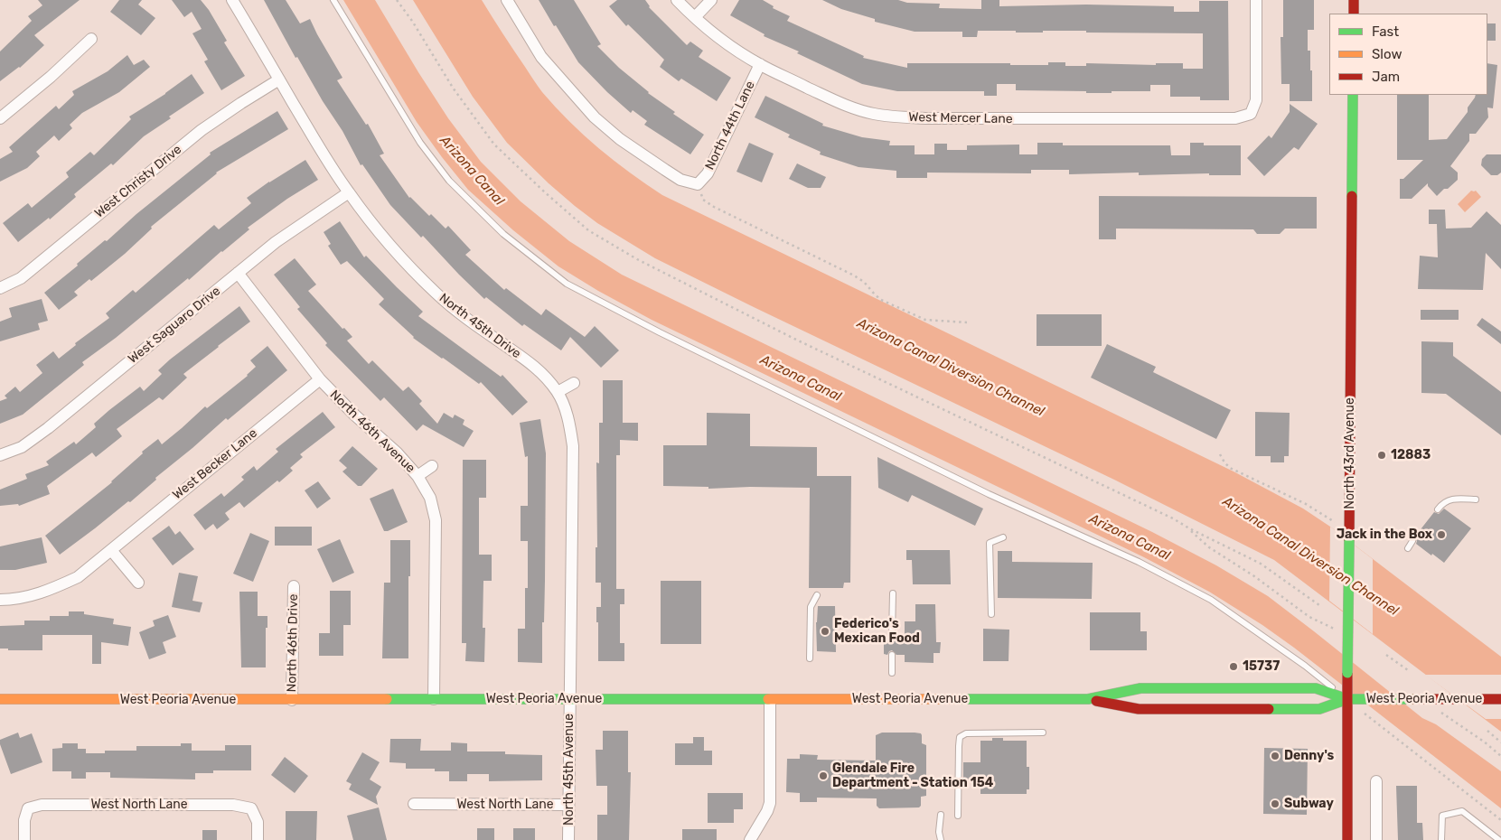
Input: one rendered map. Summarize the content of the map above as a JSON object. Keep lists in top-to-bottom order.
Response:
{
  "streets": {
    "main road": ["North 43rd Avenue", "West Peoria Avenue"],
    "street": [
      "West Mercer Lane",
      "North 44th Lane",
      "West Christy Drive",
      "West Saguaro Drive",
      "North 45th Drive",
      "North 46th Avenue",
      "West Becker Lane",
      "North 46th Drive",
      "North 45th Avenue",
      "West North Lane"
    ]
  },
  "crossings": [
    ["West Mercer Lane", "North 44th Lane"],
    ["West Christy Drive", "North 45th Drive"],
    ["West Saguaro Drive", "North 45th Drive"],
    ["West Saguaro Drive", "North 46th Avenue"],
    ["North 45th Drive", "West Peoria Avenue"],
    ["North 45th Drive", "North 45th Avenue"],
    ["North 46th Avenue", "West Becker Lane"],
    ["North 46th Avenue", "West Peoria Avenue"],
    ["North 43rd Avenue", "West Peoria Avenue"],
    ["North 46th Drive", "West Peoria Avenue"],
    ["West Peoria Avenue", "North 45th Avenue"],
    ["North 45th Avenue", "West North Lane"]
  ],
  "water": ["Arizona Canal", "Arizona Canal Diversion Channel"],
  "places": [
    "12883",
    "Jack in the Box",
    "Federico's Mexican Food",
    "15737",
    "Denny's",
    "Glendale Fire Department - Station 154",
    "Subway"
  ],
  "legend": ["Fast", "Slow", "Jam"]
}
